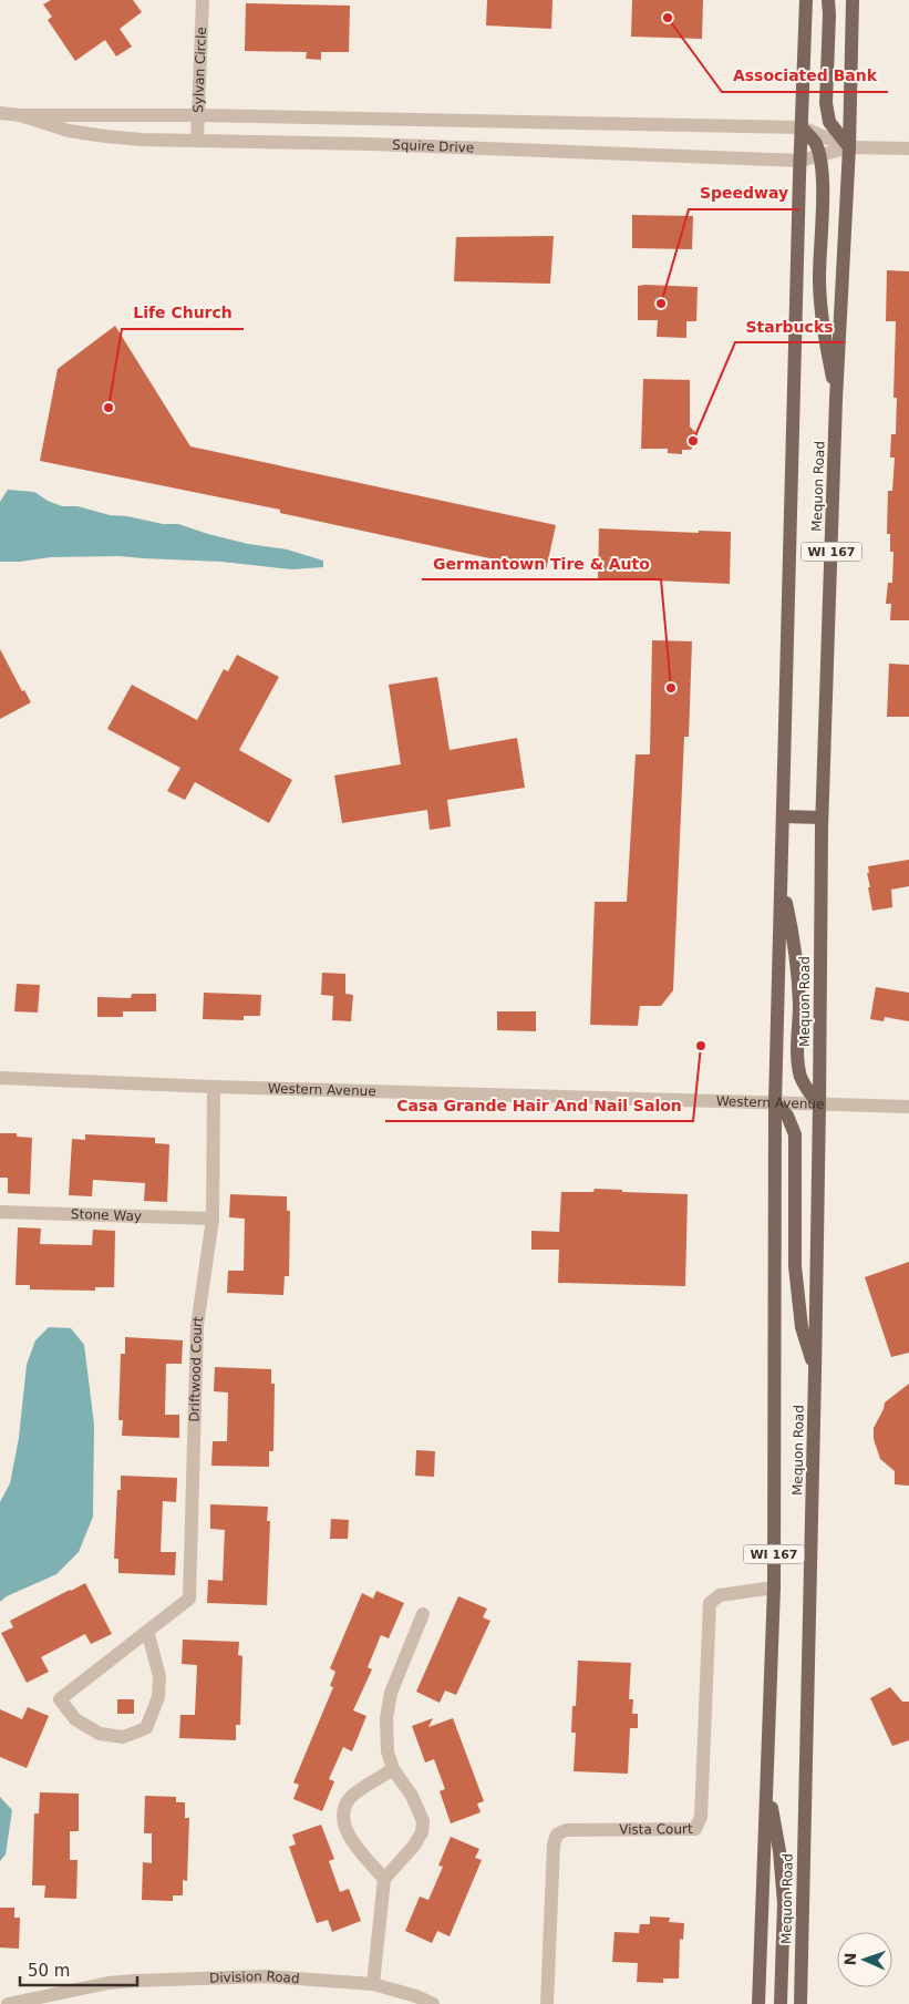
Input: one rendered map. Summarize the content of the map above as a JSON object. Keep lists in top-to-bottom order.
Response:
{
  "streets": {
    "main road": ["Mequon Road", "WI 167"],
    "street": [
      "Sylvan Circle",
      "Squire Drive",
      "Western Avenue",
      "Stone Way",
      "Driftwood Court",
      "Vista Court",
      "Division Road"
    ]
  },
  "crossings": [
    ["Sylvan Circle", "Squire Drive"],
    ["Squire Drive", "Mequon Road"],
    ["Mequon Road", "Western Avenue"],
    ["Mequon Road", "Vista Court"],
    ["Western Avenue", "Driftwood Court"],
    ["Stone Way", "Driftwood Court"]
  ],
  "places": [
    "Associated Bank",
    "Speedway",
    "Life Church",
    "Starbucks",
    "Germantown Tire & Auto",
    "Casa Grande Hair And Nail Salon"
  ],
  "scale_bar": "50 m",
  "north": "left"
}
